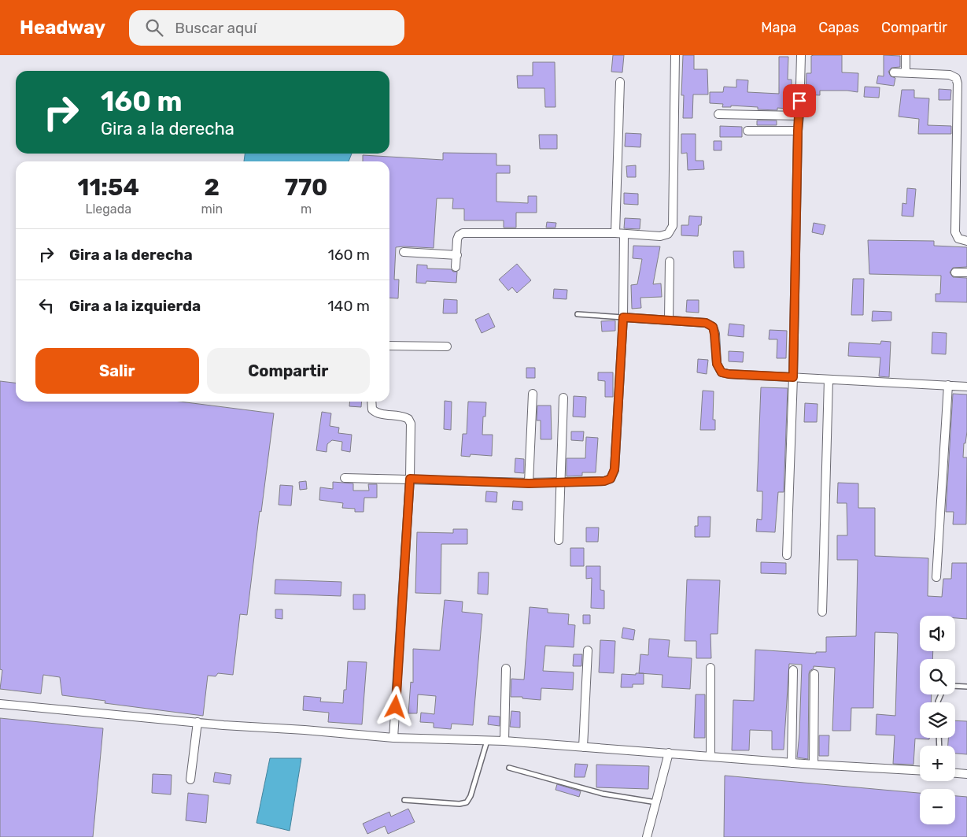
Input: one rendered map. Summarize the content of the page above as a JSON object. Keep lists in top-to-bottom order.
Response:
{
  "page": {
    "header": "Headway",
    "search": "Buscar aquí",
    "nav": ["Mapa", "Capas", "Compartir"],
    "turn": ["160 m", "Gira a la derecha"],
    "eta": [
      "11:54",
      "Llegada",
      "2",
      "min",
      "770",
      "m"
    ],
    "list": [
      {
        "name": "Gira a la derecha",
        "value": "160 m"
      },
      {
        "name": "Gira a la izquierda",
        "value": "140 m"
      }
    ],
    "buttons": ["Salir", "Compartir"],
    "map_buttons": ["+", "−"]
  }
}
